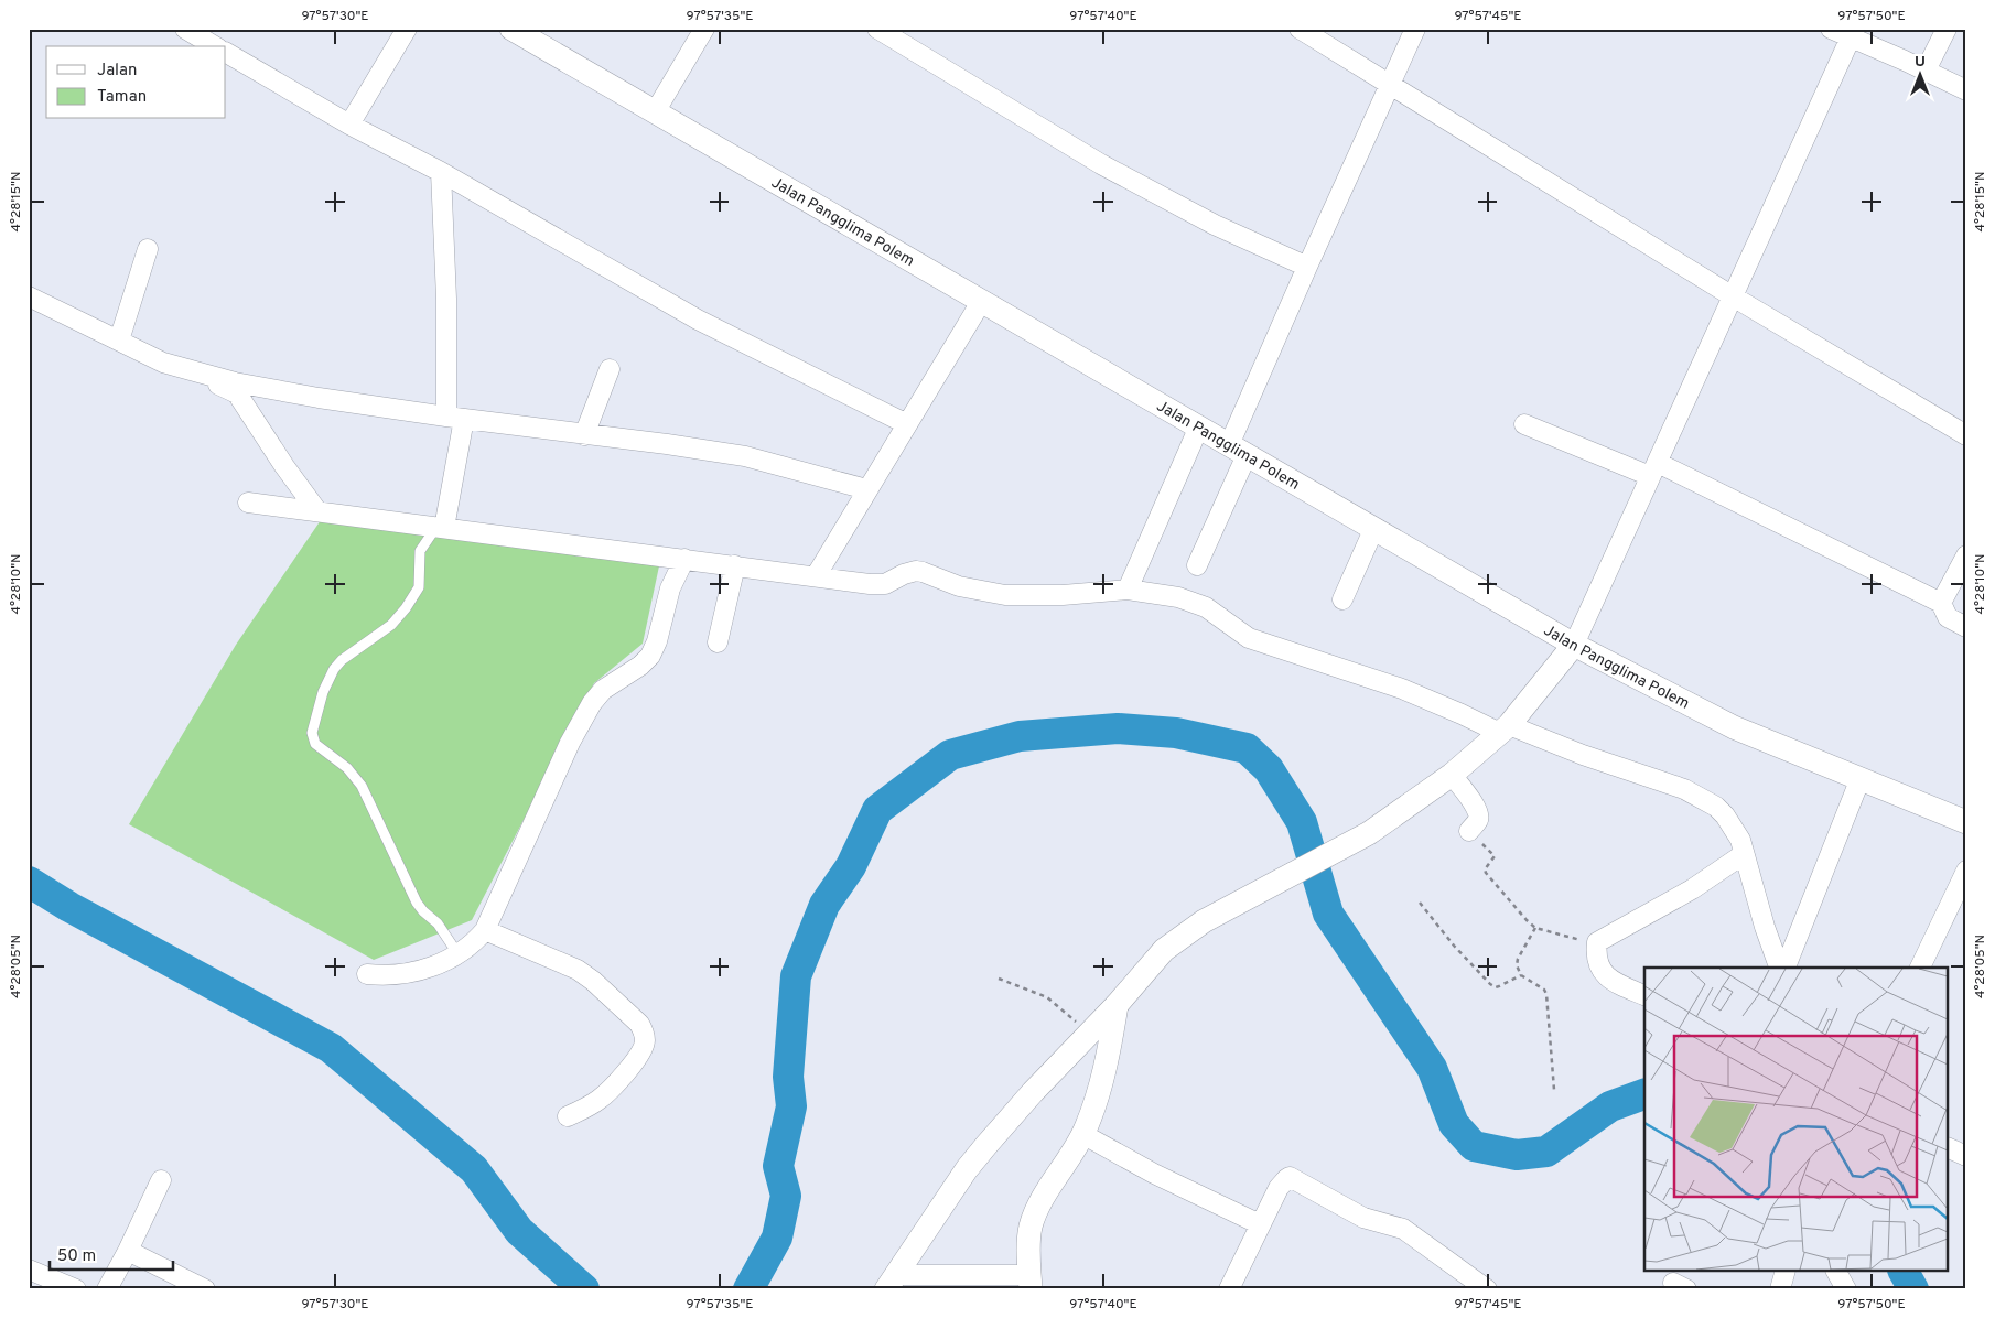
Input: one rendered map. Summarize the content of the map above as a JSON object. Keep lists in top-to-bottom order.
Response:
{
  "streets": {
    "street": ["Jalan Pangglima Polem"]
  },
  "legend": ["Jalan", "Taman"],
  "scale_bar": "50 m",
  "north": "top",
  "coordinates": [
    "97°57'30\"E",
    "97°57'35\"E",
    "97°57'40\"E",
    "97°57'45\"E",
    "97°57'50\"E",
    "4°28'15\"N",
    "4°28'10\"N",
    "4°28'05\"N"
  ]
}
